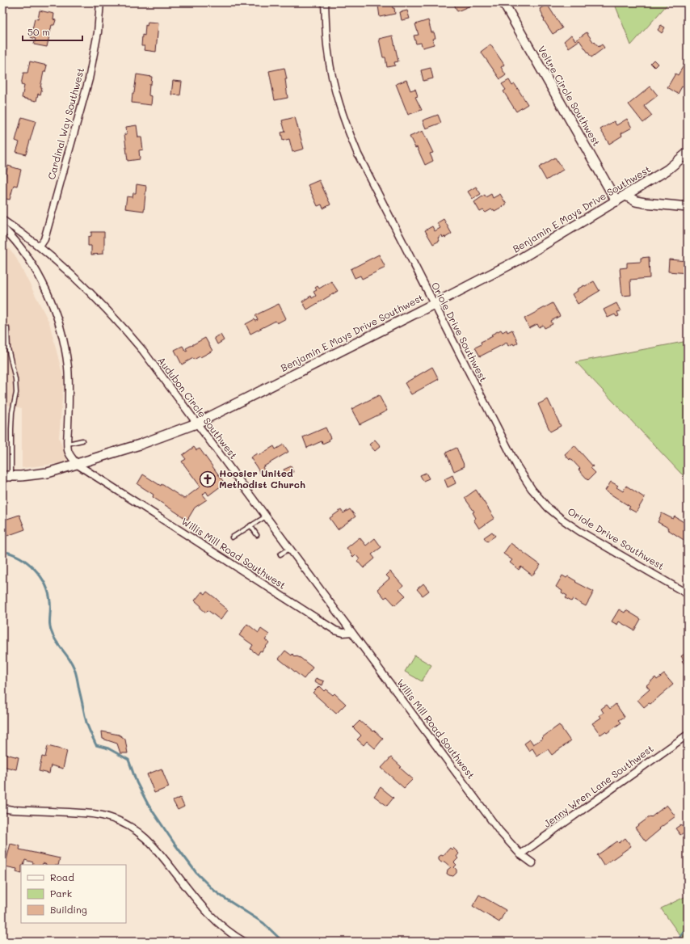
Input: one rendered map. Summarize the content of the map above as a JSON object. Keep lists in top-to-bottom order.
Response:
{
  "streets": {
    "street": [
      "Veltre Circle Southwest",
      "Cardinal Way Southwest",
      "Benjamin E Mays Drive Southwest",
      "Oriole Drive Southwest",
      "Audubon Circle Southwest",
      "Willis Mill Road Southwest",
      "Jenny Wren Lane Southwest"
    ]
  },
  "crossings": [
    ["Veltre Circle Southwest", "Benjamin E Mays Drive Southwest"],
    ["Cardinal Way Southwest", "Audubon Circle Southwest"],
    ["Benjamin E Mays Drive Southwest", "Oriole Drive Southwest"],
    ["Benjamin E Mays Drive Southwest", "Audubon Circle Southwest"],
    ["Benjamin E Mays Drive Southwest", "Willis Mill Road Southwest"],
    ["Audubon Circle Southwest", "Willis Mill Road Southwest"],
    ["Willis Mill Road Southwest", "Jenny Wren Lane Southwest"]
  ],
  "places": {
    "church": ["Hoosier United Methodist Church"]
  },
  "legend": ["Road", "Park", "Building"],
  "scale_bar": "50 m"
}
